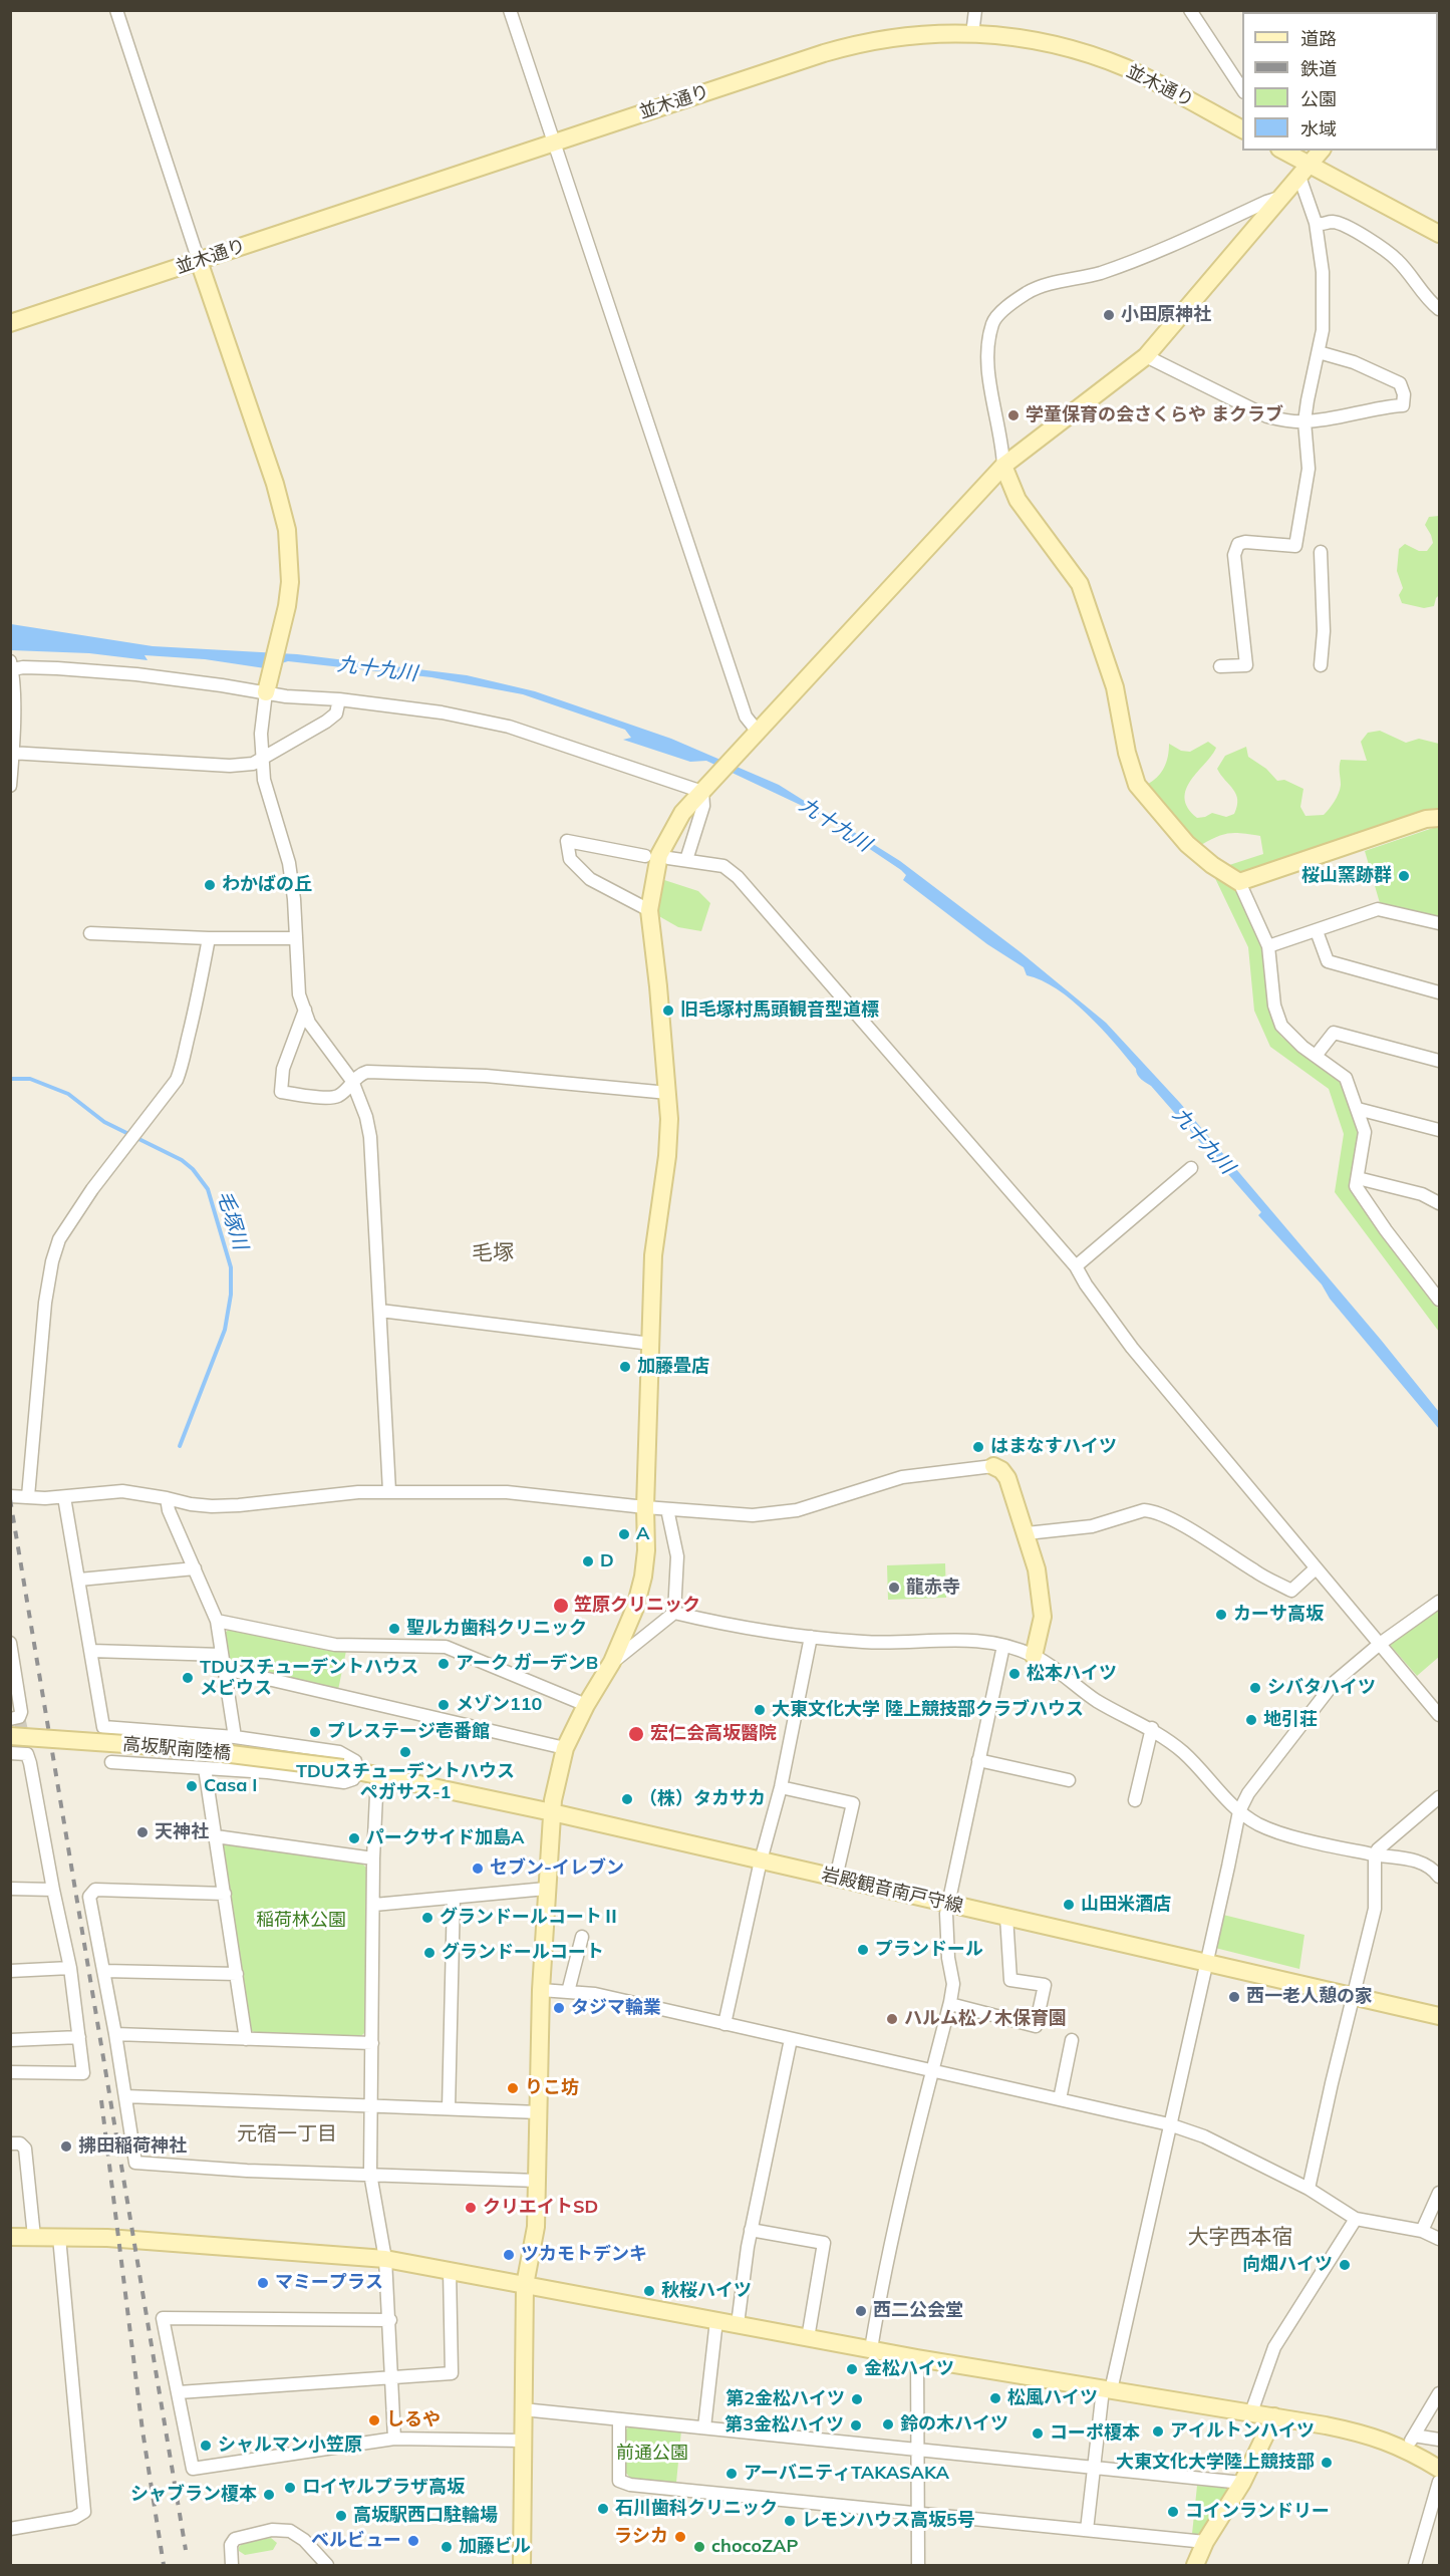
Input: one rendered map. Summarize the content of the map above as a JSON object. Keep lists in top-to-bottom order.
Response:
{
  "streets": {
    "street": ["並木通り", "高坂駅南陸橋", "岩殿観音南戸守線"]
  },
  "crossings": [
    ["高坂駅南陸橋", "岩殿観音南戸守線"]
  ],
  "districts": ["毛塚", "元宿一丁目", "大字西本宿"],
  "water": ["九十九川", "毛塚川"],
  "parks": ["稲荷林公園", "前通公園"],
  "places": [
    "小田原神社",
    "学童保育の会さくらや まクラブ",
    "桜山窯跡群",
    "わかばの丘",
    "旧毛塚村馬頭観音型道標",
    "加藤畳店",
    "はまなすハイツ",
    "A",
    "D",
    "龍赤寺",
    "笠原クリニック",
    "カーサ高坂",
    "聖ルカ歯科クリニック",
    "アーク ガーデンB",
    "松本ハイツ",
    "TDUスチューデントハウス メビウス",
    "シバタハイツ",
    "メゾン110",
    "大東文化大学 陸上競技部クラブハウス",
    "地引荘",
    "プレステージ壱番館",
    "宏仁会高坂醫院",
    "TDUスチューデントハウス ペガサス-1",
    "Casa I",
    "（株）タカサカ",
    "天神社",
    "パークサイド加島A",
    "セブン-イレブン",
    "山田米酒店",
    "グランドールコートⅡ",
    "プランドール",
    "グランドールコート",
    "西一老人憩の家",
    "タジマ輪業",
    "ハルム松ノ木保育園",
    "りこ坊",
    "拂田稲荷神社",
    "クリエイトSD",
    "ツカモトデンキ",
    "向畑ハイツ",
    "マミープラス",
    "秋桜ハイツ",
    "西二公会堂",
    "金松ハイツ",
    "松風ハイツ",
    "第2金松ハイツ",
    "しるや",
    "鈴の木ハイツ",
    "第3金松ハイツ",
    "アイルトンハイツ",
    "コーポ榎本",
    "シャルマン小笠原",
    "大東文化大学陸上競技部",
    "アーバニティTAKASAKA",
    "ロイヤルプラザ高坂",
    "シャブラン榎本",
    "石川歯科クリニック",
    "コインランドリー",
    "高坂駅西口駐輪場",
    "レモンハウス高坂5号",
    "ラシカ",
    "ベルビュー",
    "加藤ビル",
    "chocoZAP"
  ],
  "legend": [
    "道路",
    "鉄道",
    "公園",
    "水域"
  ]
}
